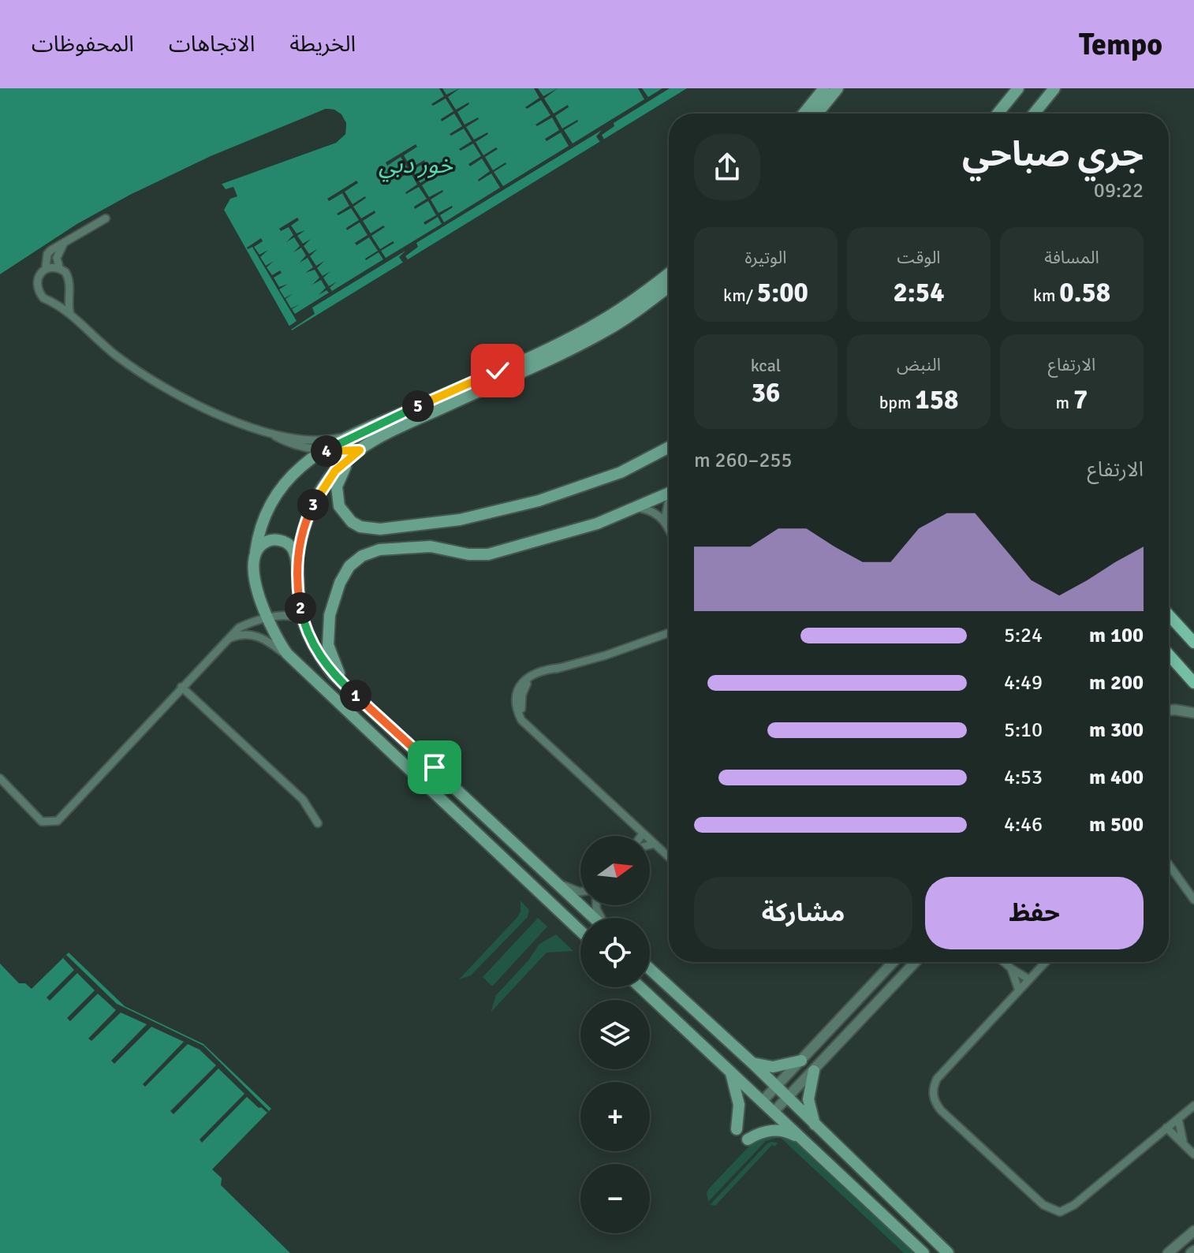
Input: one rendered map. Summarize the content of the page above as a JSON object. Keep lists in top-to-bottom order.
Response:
{
  "water": ["خور دبي"],
  "north": "right",
  "page": {
    "header": "Tempo",
    "nav": ["الخريطة", "الاتجاهات", "المحفوظات"],
    "heading": ["جري صباحي", "09:22"],
    "stats": [
      ["المسافة", "0.58 km"],
      ["الوقت", "2:54"],
      ["الوتيرة", "5:00 /km"],
      ["الارتفاع", "7 m"],
      ["النبض", "158 bpm"],
      ["kcal", "36"]
    ],
    "pins": [
      "5",
      "4",
      "3",
      "2",
      "1"
    ],
    "chart": ["الارتفاع", "255–260 m"],
    "list": [
      {
        "name": "100 m",
        "note": "5:24"
      },
      {
        "name": "200 m",
        "note": "4:49"
      },
      {
        "name": "300 m",
        "note": "5:10"
      },
      {
        "name": "400 m",
        "note": "4:53"
      },
      {
        "name": "500 m",
        "note": "4:46"
      }
    ],
    "map_buttons": ["+", "−"],
    "buttons": ["حفظ", "مشاركة"]
  }
}
